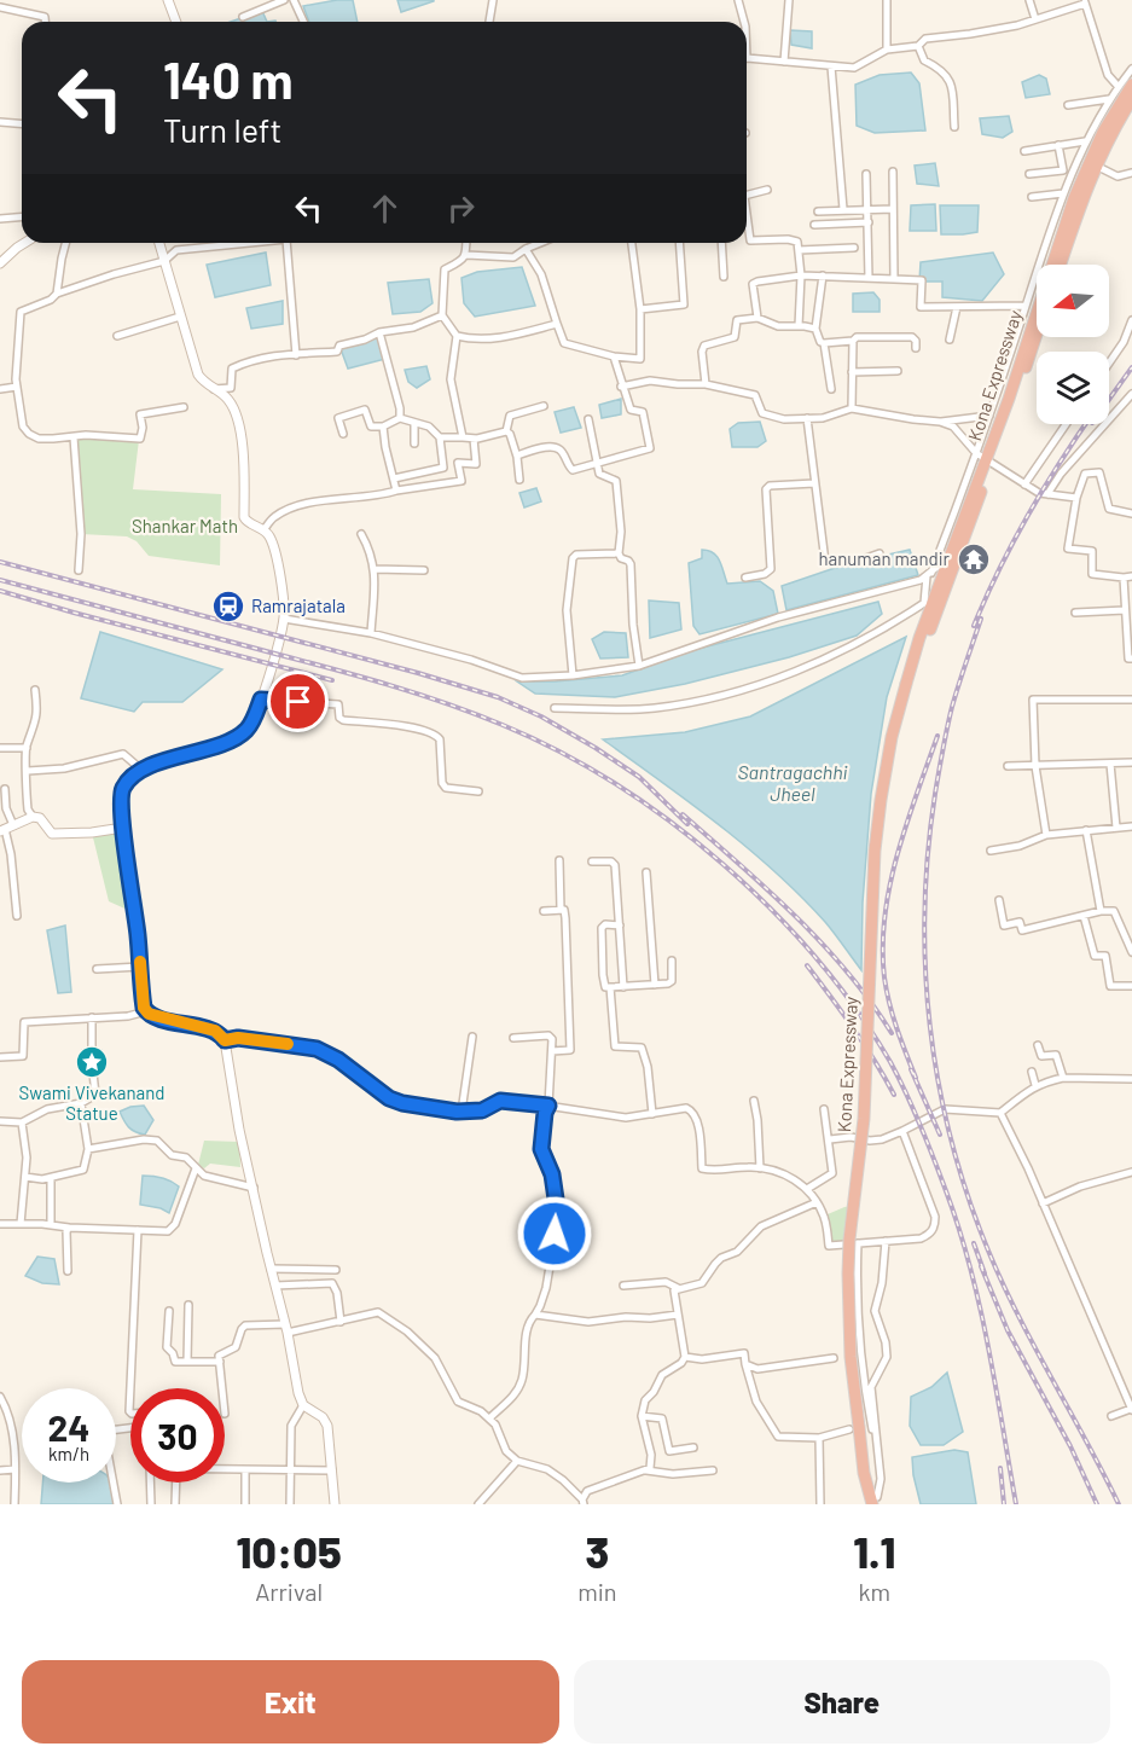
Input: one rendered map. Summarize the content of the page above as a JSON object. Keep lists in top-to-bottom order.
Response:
{
  "streets": {
    "highway": ["Kona Expressway"]
  },
  "water": ["Santragachhi Jheel"],
  "parks": ["Shankar Math"],
  "places": {
    "temple": ["hanuman mandir"],
    "station": ["Ramrajatala"],
    "place": ["Swami Vivekanand Statue"]
  },
  "north": "left",
  "page": {
    "turn": ["140 m", "Turn left"],
    "speed": "24 km/h",
    "limit": "30",
    "eta": [
      "10:05",
      "Arrival",
      "3",
      "min",
      "1.1",
      "km"
    ],
    "buttons": ["Exit", "Share"]
  }
}
